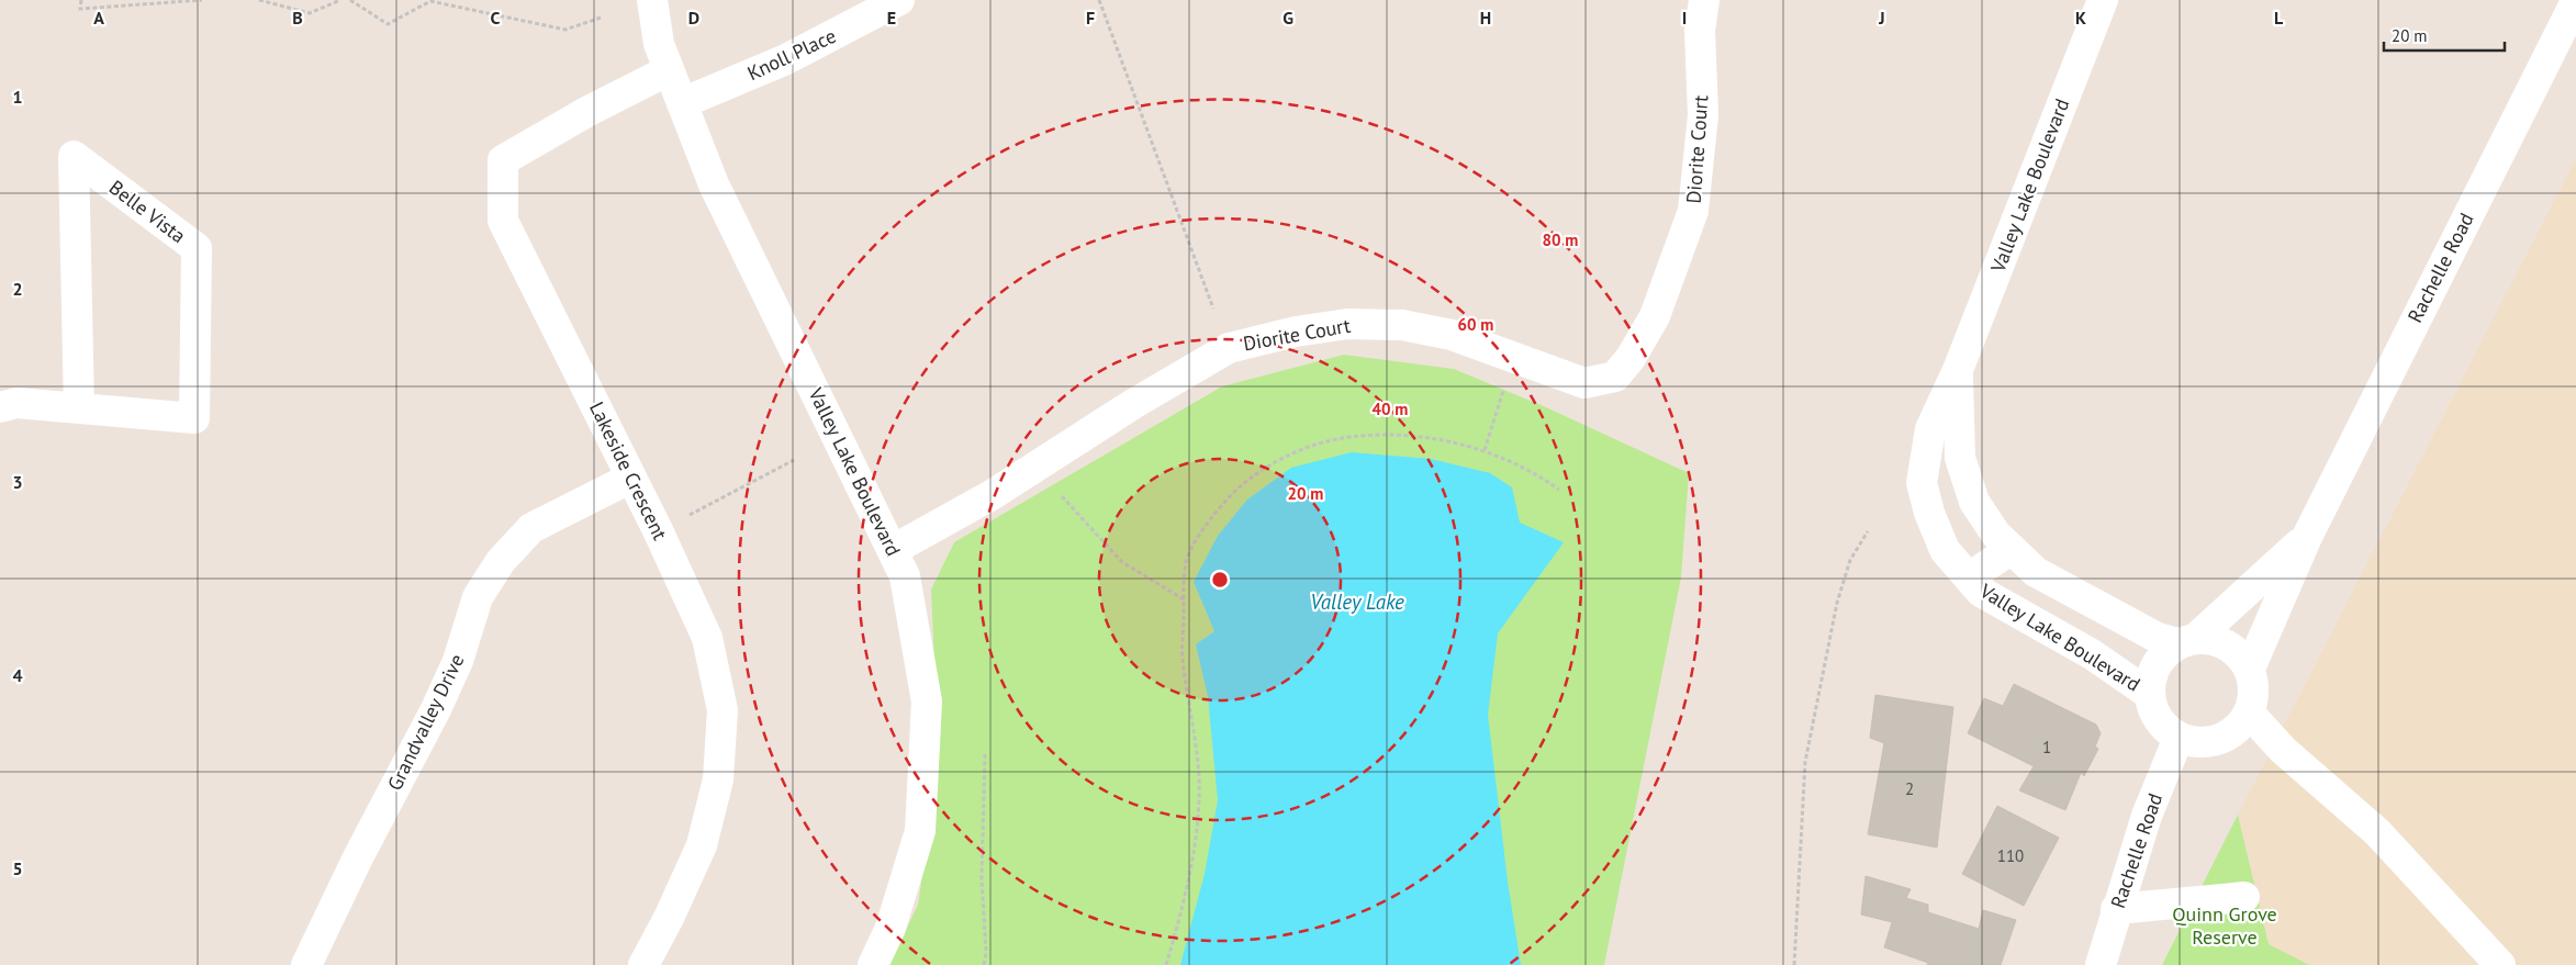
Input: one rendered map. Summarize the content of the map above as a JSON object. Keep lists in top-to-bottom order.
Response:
{
  "streets": {
    "street": [
      "Knoll Place",
      "Diorite Court",
      "Valley Lake Boulevard",
      "Belle Vista",
      "Rachelle Road",
      "Lakeside Crescent",
      "Grandvalley Drive"
    ]
  },
  "crossings": [
    ["Knoll Place", "Valley Lake Boulevard"],
    ["Diorite Court", "Valley Lake Boulevard"],
    ["Valley Lake Boulevard", "Rachelle Road"],
    ["Valley Lake Boulevard", "Lakeside Crescent"],
    ["Lakeside Crescent", "Grandvalley Drive"]
  ],
  "water": ["Valley Lake"],
  "parks": ["Quinn Grove Reserve"],
  "house_numbers": ["1", "2", "110"],
  "scale_bar": "20 m",
  "grid": {
    "columns": [
      "A",
      "B",
      "C",
      "D",
      "E",
      "F",
      "G",
      "H",
      "I",
      "J",
      "K",
      "L"
    ],
    "rows": [
      "1",
      "2",
      "3",
      "4",
      "5"
    ]
  },
  "rings": [
    "80 m",
    "60 m",
    "40 m",
    "20 m"
  ]
}
